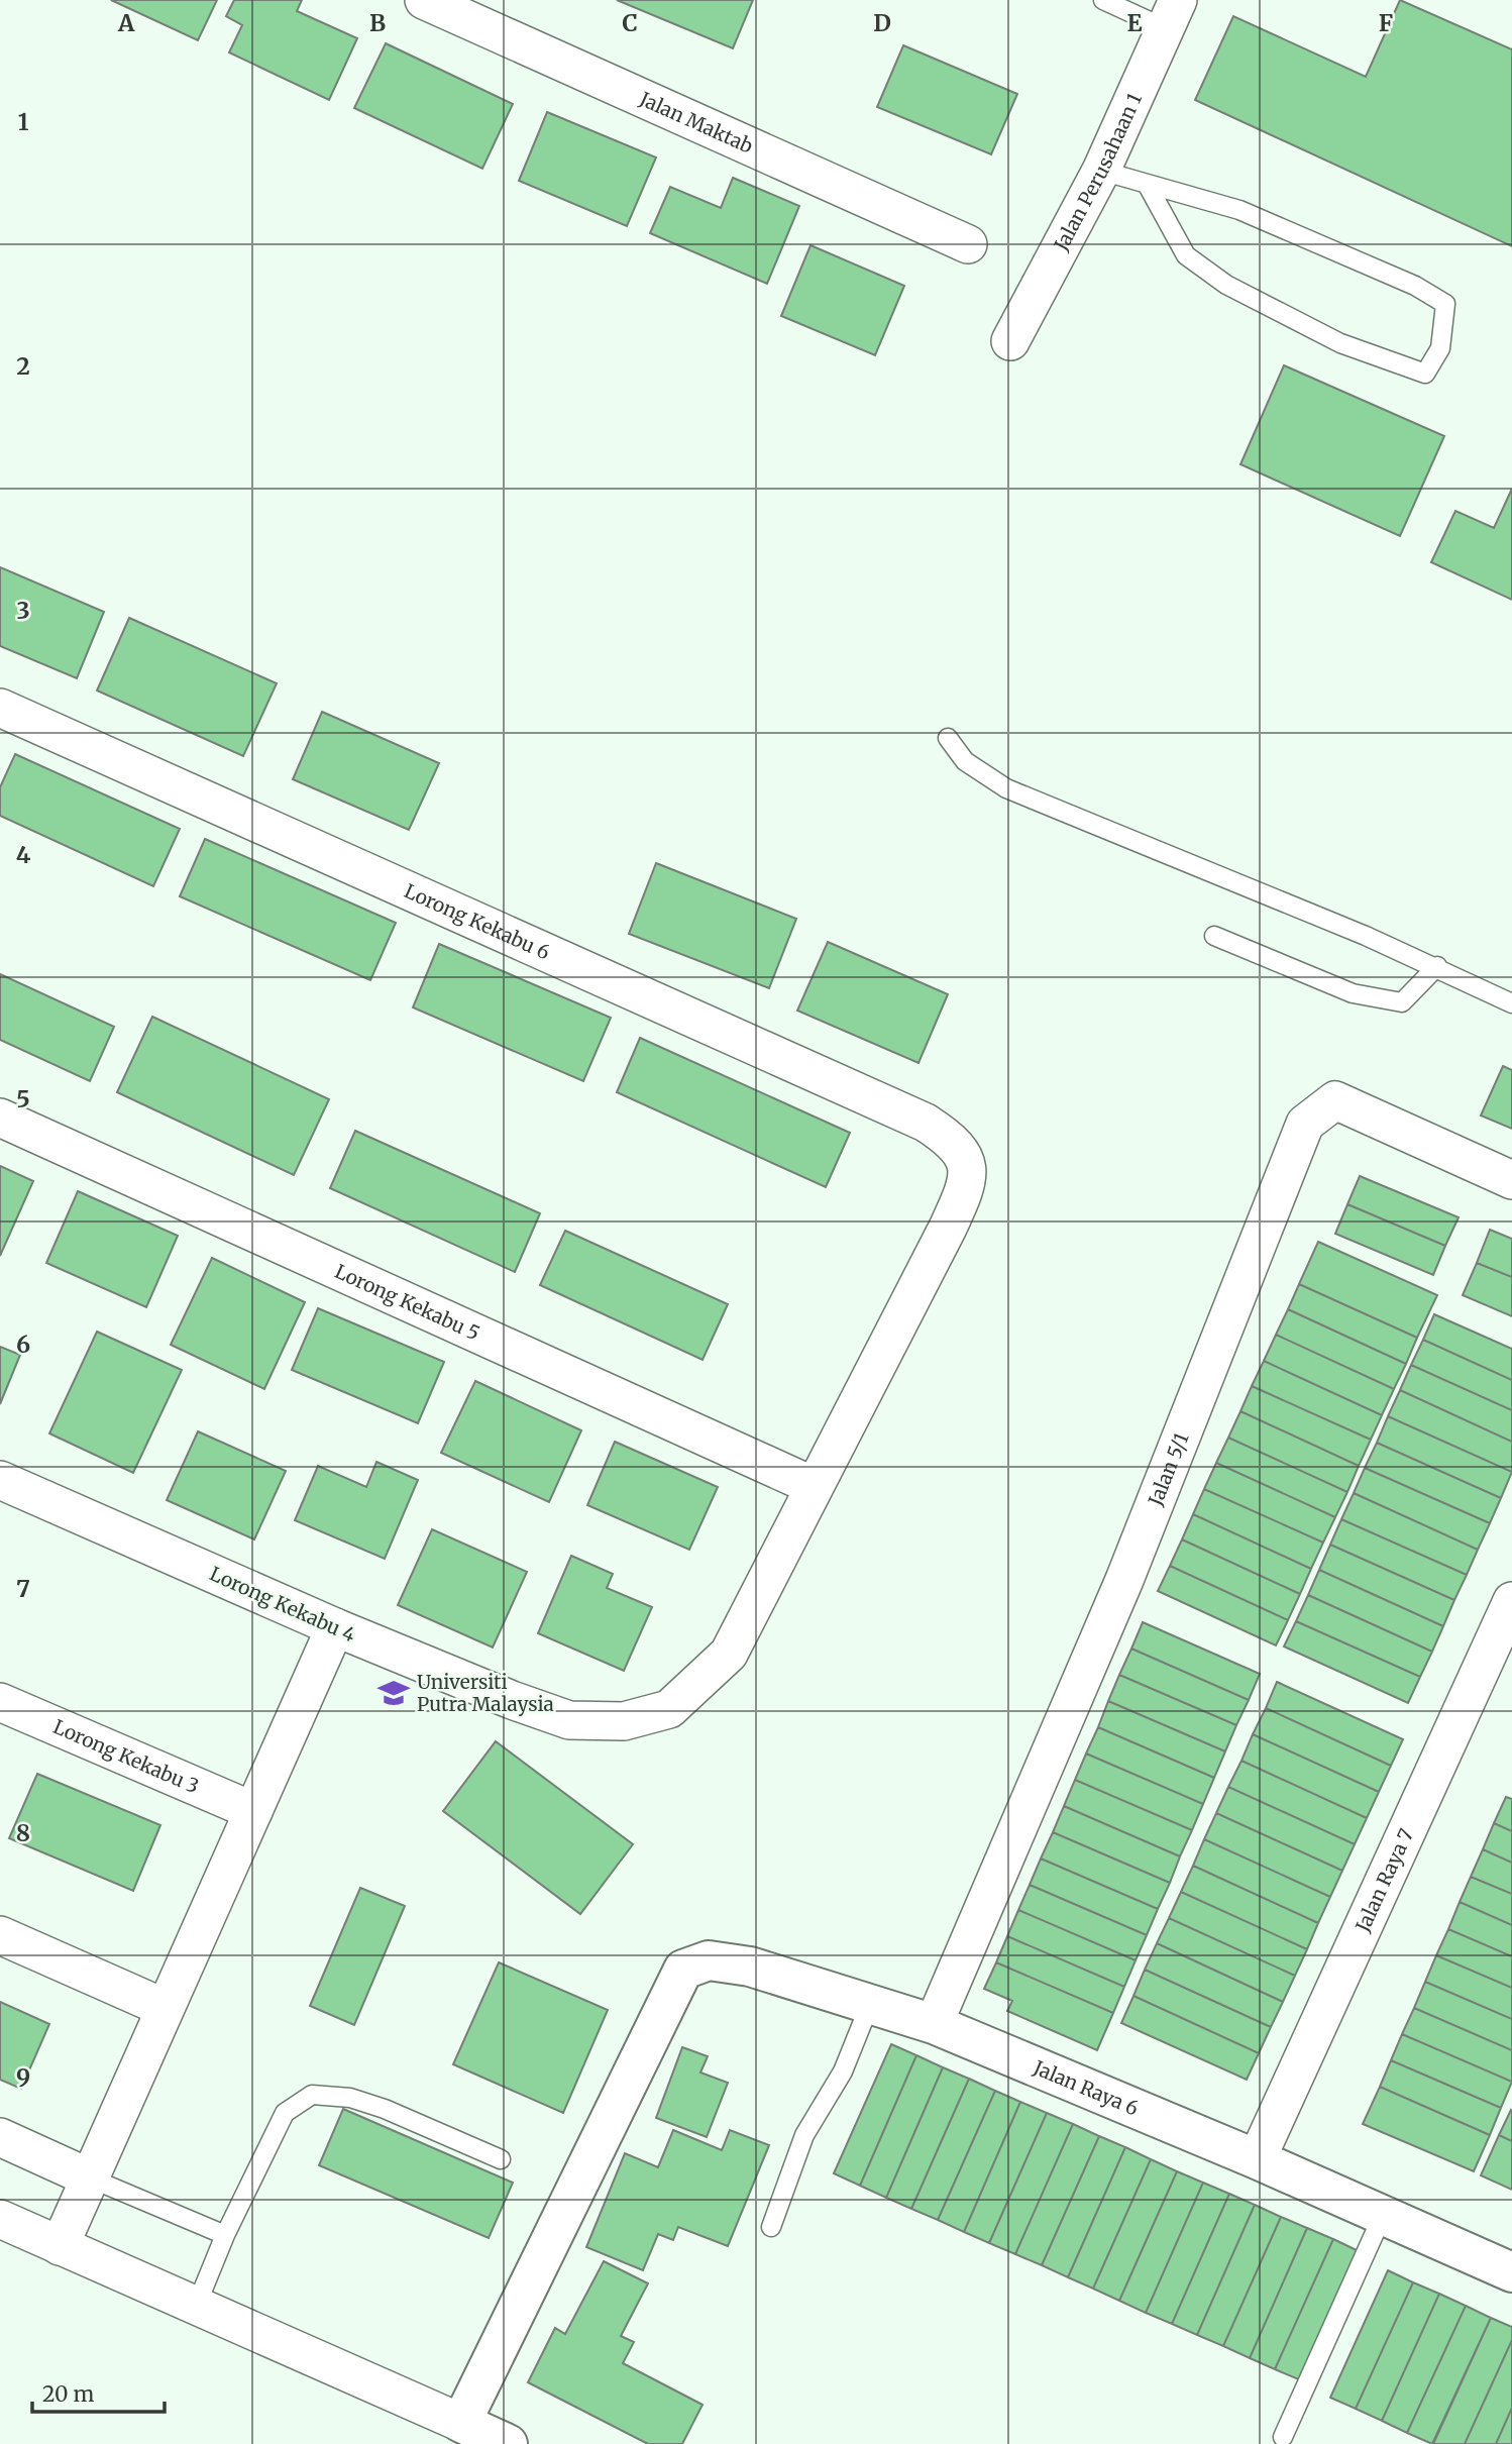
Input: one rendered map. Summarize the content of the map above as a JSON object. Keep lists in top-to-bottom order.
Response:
{
  "streets": {
    "street": [
      "Jalan Maktab",
      "Jalan Perusahaan 1",
      "Lorong Kekabu 6",
      "Lorong Kekabu 5",
      "Jalan 5/1",
      "Lorong Kekabu 4",
      "Lorong Kekabu 3",
      "Jalan Raya 7",
      "Jalan Raya 6"
    ]
  },
  "crossings": [
    ["Lorong Kekabu 6", "Lorong Kekabu 4"],
    ["Lorong Kekabu 5", "Lorong Kekabu 4"],
    ["Jalan 5/1", "Jalan Raya 6"],
    ["Jalan Raya 7", "Jalan Raya 6"]
  ],
  "places": {
    "school or university": ["Universiti Putra Malaysia"]
  },
  "scale_bar": "20 m",
  "grid": {
    "columns": [
      "A",
      "B",
      "C",
      "D",
      "E",
      "F"
    ],
    "rows": [
      "1",
      "2",
      "3",
      "4",
      "5",
      "6",
      "7",
      "8",
      "9"
    ]
  }
}
